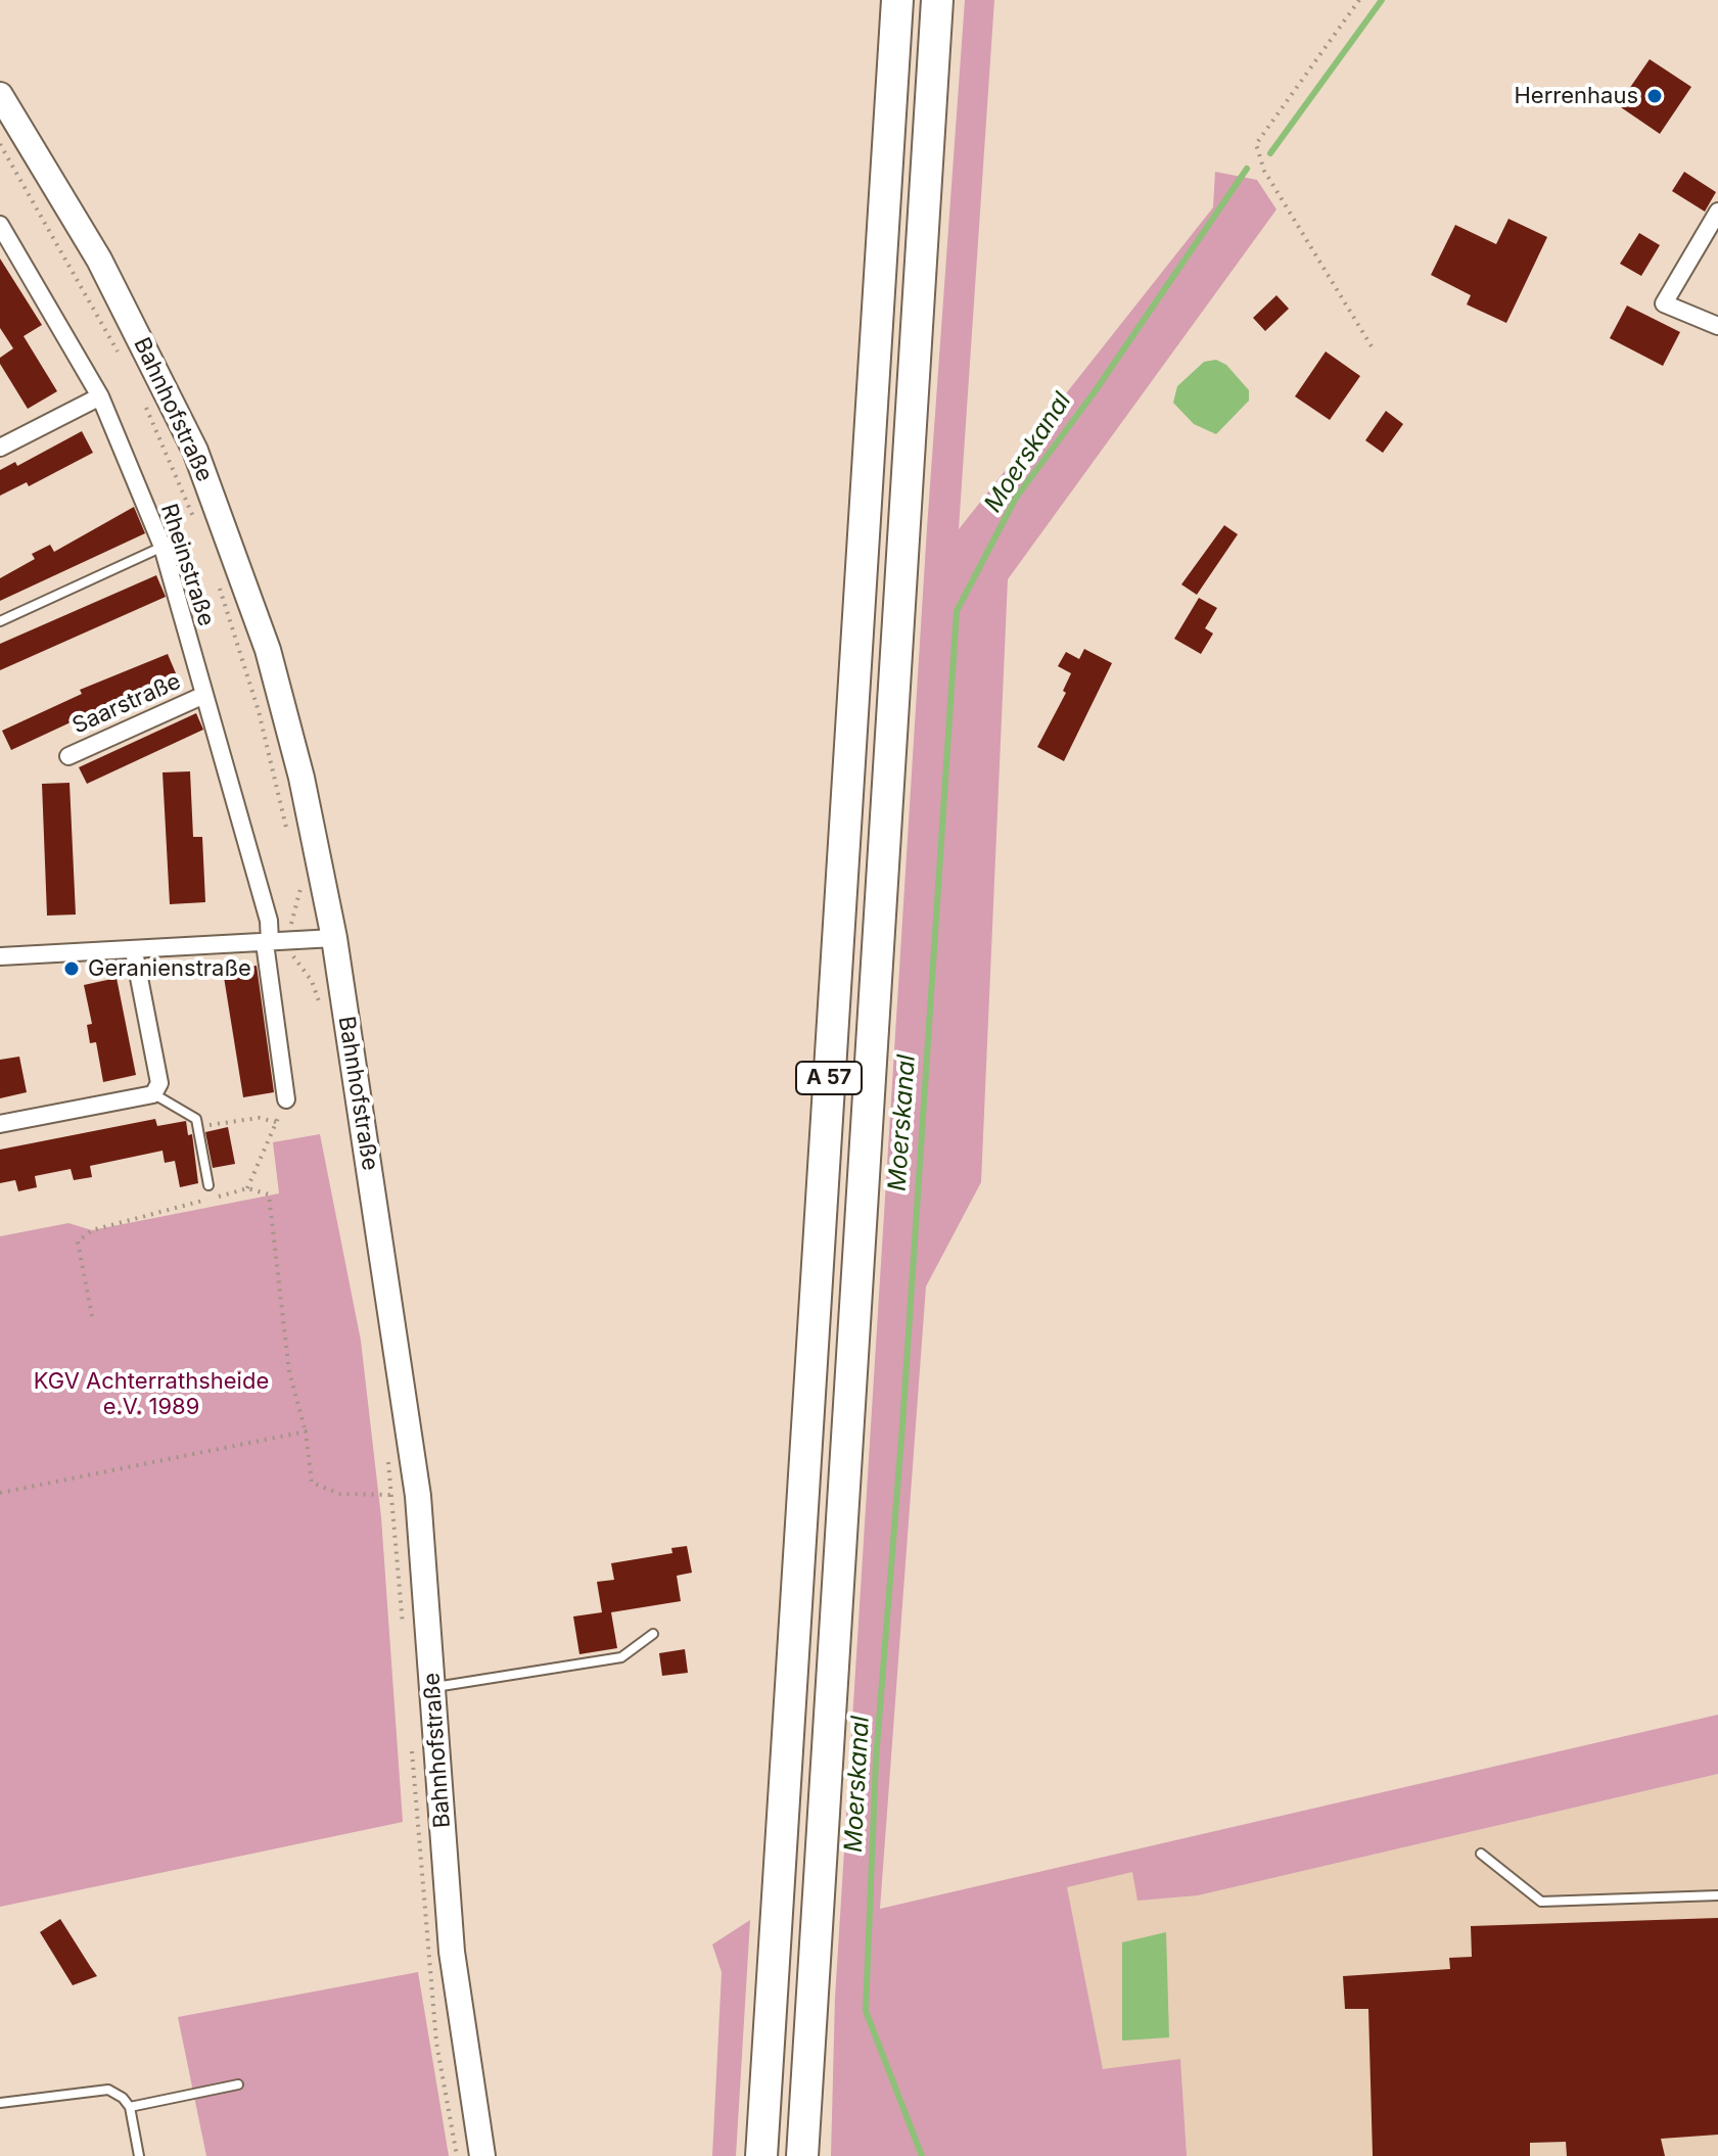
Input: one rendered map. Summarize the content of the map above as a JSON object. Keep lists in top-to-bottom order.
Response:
{
  "streets": {
    "highway": ["A 57"],
    "main road": ["Bahnhofstraße"],
    "street": ["Rheinstraße", "Saarstraße"]
  },
  "crossings": [
    ["Rheinstraße", "Saarstraße"]
  ],
  "water": ["Moerskanal"],
  "parks": ["KGV Achterrathsheide e.V. 1989"],
  "places": ["Herrenhaus", "Geranienstraße"]
}
